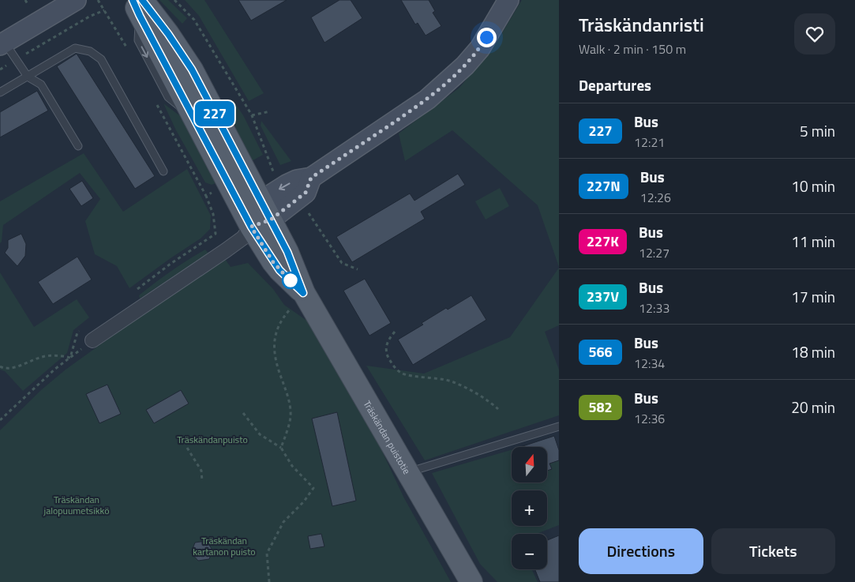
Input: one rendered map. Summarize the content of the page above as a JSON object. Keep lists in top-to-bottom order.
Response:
{
  "streets": {
    "main road": ["Träskändan puistotie"]
  },
  "parks": ["Träskändanpuisto", "Träskändan jalopuumetsikkö", "Träskändan kartanon puisto"],
  "lines": ["bus line 227"],
  "north": "top",
  "page": {
    "on_map": "227",
    "heading": [
      ["Träskändanristi", "Walk · 2 min · 150 m"],
      "Departures"
    ],
    "list": [
      {
        "mark": "227",
        "name": "Bus",
        "note": "12:21",
        "value": "5 min"
      },
      {
        "mark": "227N",
        "name": "Bus",
        "note": "12:26",
        "value": "10 min"
      },
      {
        "mark": "227K",
        "name": "Bus",
        "note": "12:27",
        "value": "11 min"
      },
      {
        "mark": "237V",
        "name": "Bus",
        "note": "12:33",
        "value": "17 min"
      },
      {
        "mark": "566",
        "name": "Bus",
        "note": "12:34",
        "value": "18 min"
      },
      {
        "mark": "582",
        "name": "Bus",
        "note": "12:36",
        "value": "20 min"
      }
    ],
    "map_buttons": ["+", "−"],
    "buttons": ["Directions", "Tickets"]
  }
}
